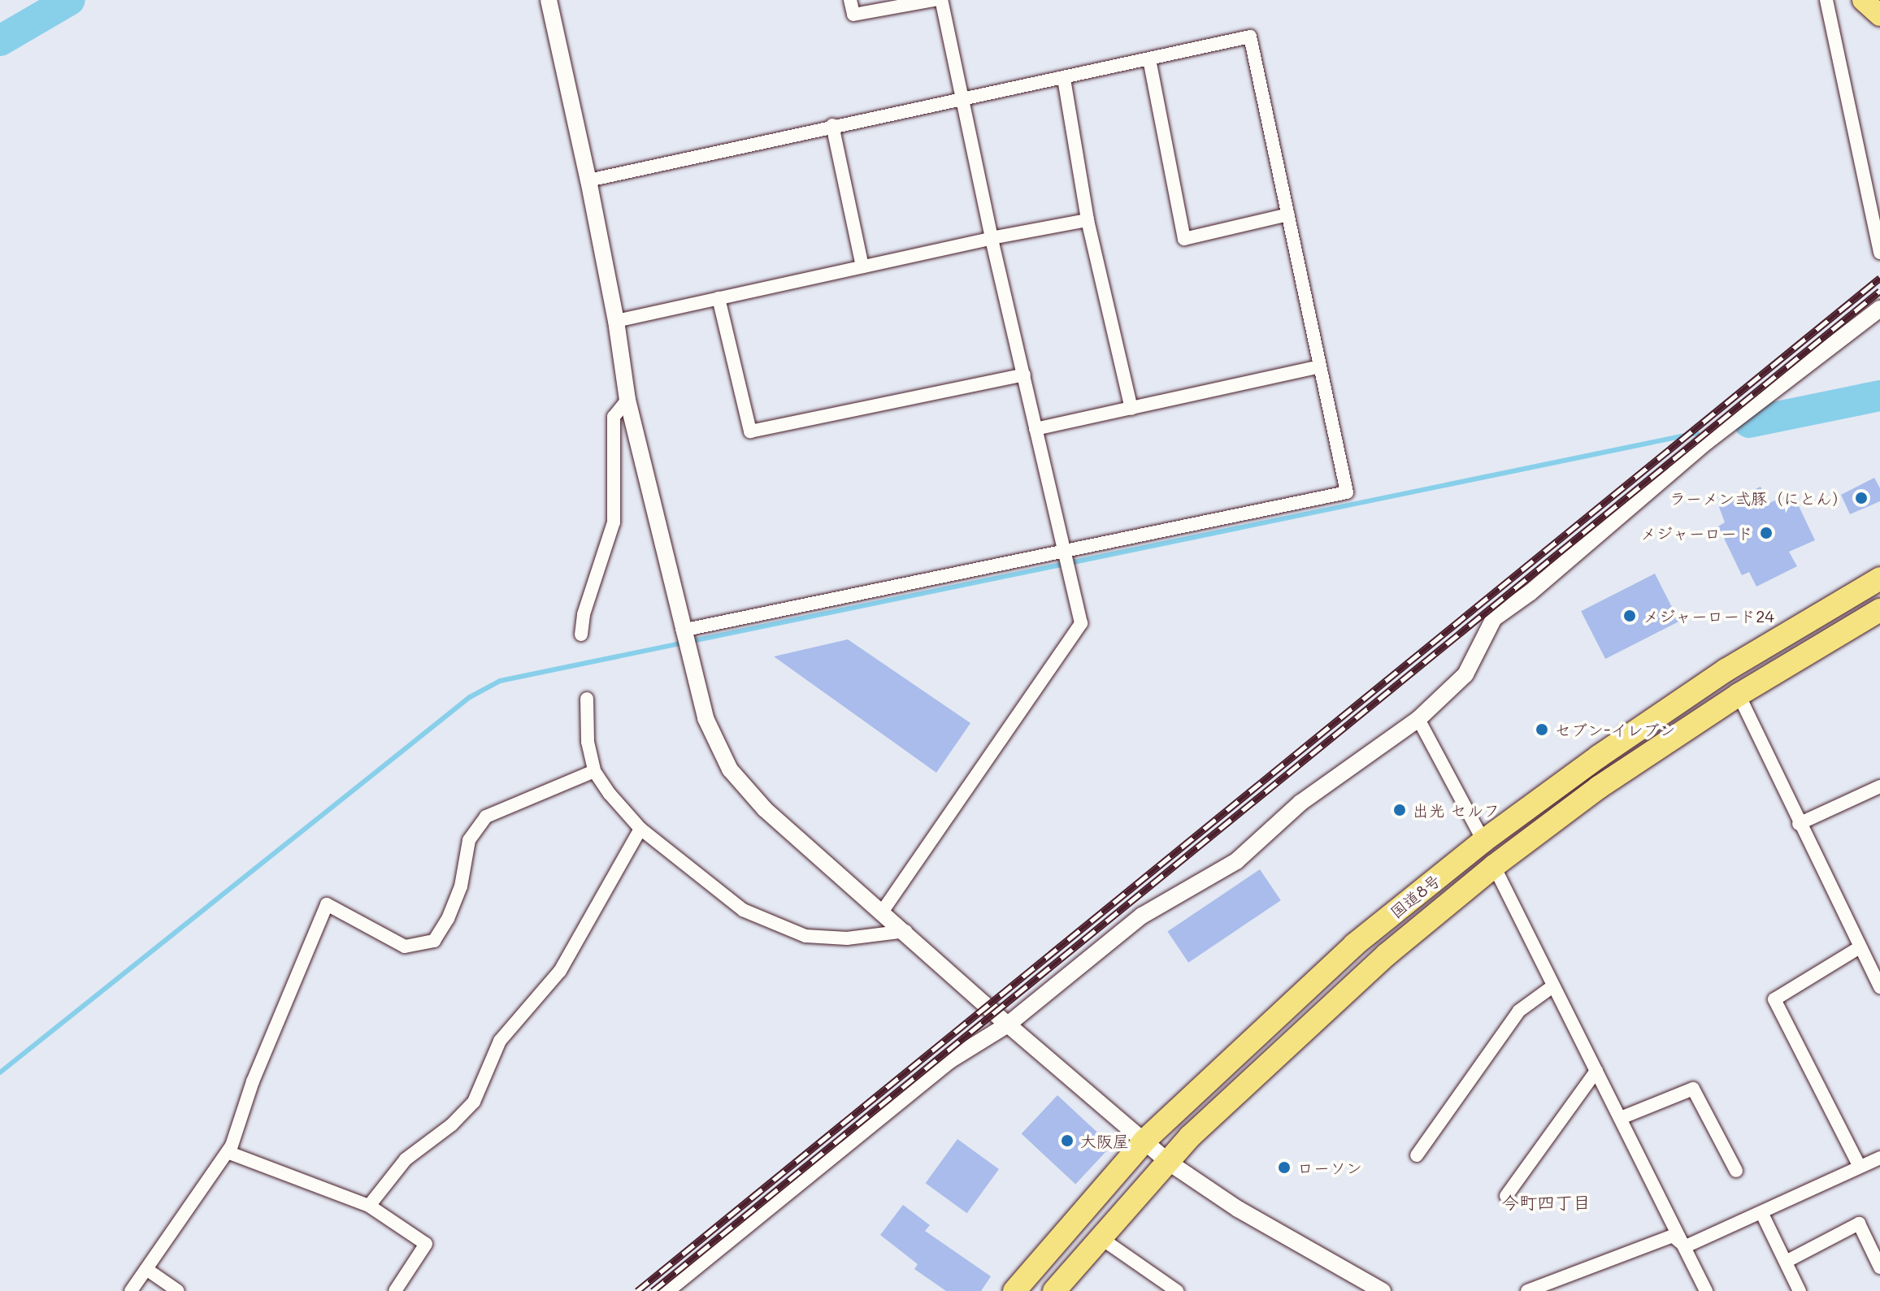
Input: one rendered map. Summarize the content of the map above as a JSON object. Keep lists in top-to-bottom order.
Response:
{
  "streets": {
    "highway": ["国道8号"]
  },
  "districts": ["今町四丁目"],
  "places": [
    "ラーメン弍豚（にとん）",
    "メジャーロード",
    "メジャーロード24",
    "セブン-イレブン",
    "出光 セルフ",
    "大阪屋",
    "ローソン"
  ]
}
